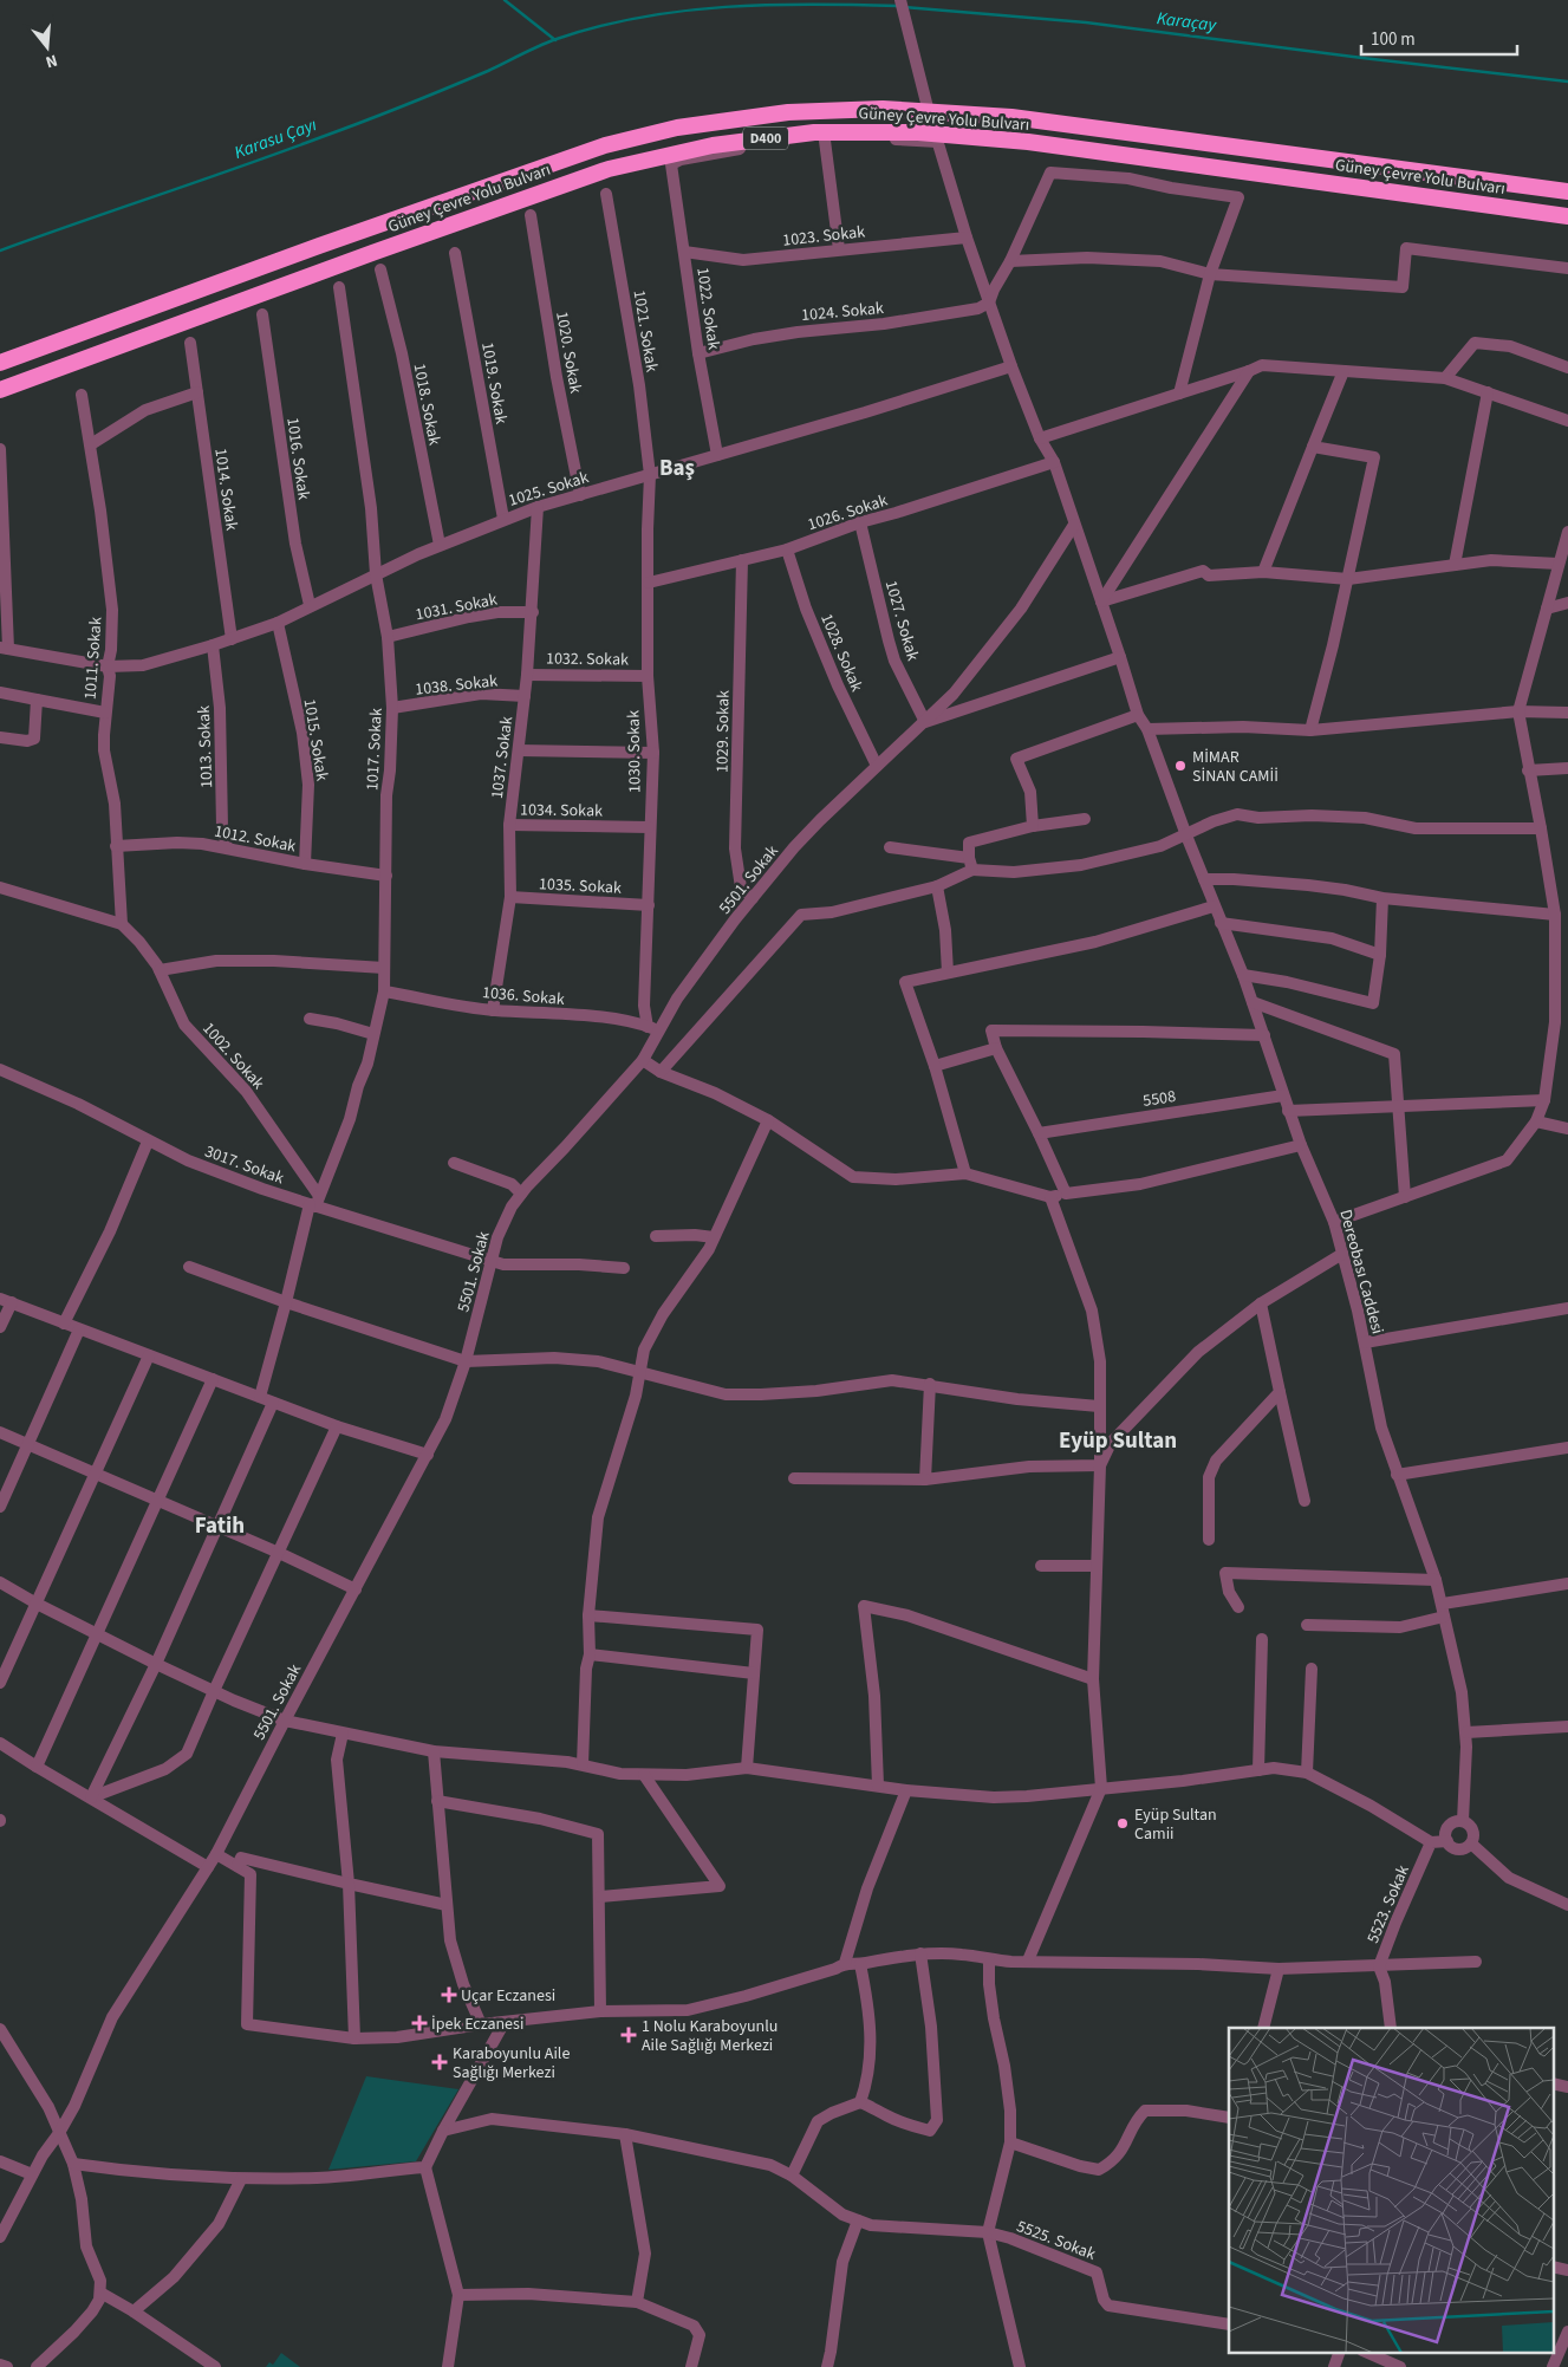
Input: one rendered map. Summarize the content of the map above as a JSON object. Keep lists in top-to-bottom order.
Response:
{
  "streets": {
    "highway": ["Güney Çevre Yolu Bulvarı", "D400"],
    "street": [
      "1023. Sokak",
      "1022. Sokak",
      "1024. Sokak",
      "1021. Sokak",
      "1020. Sokak",
      "1019. Sokak",
      "1018. Sokak",
      "1016. Sokak",
      "1025. Sokak",
      "1014. Sokak",
      "1026. Sokak",
      "1031. Sokak",
      "1027. Sokak",
      "1028. Sokak",
      "1011. Sokak",
      "1032. Sokak",
      "1038. Sokak",
      "1029. Sokak",
      "1015. Sokak",
      "1013. Sokak",
      "1017. Sokak",
      "1030. Sokak",
      "1037. Sokak",
      "1034. Sokak",
      "1012. Sokak",
      "5501. Sokak",
      "1035. Sokak",
      "1036. Sokak",
      "1002. Sokak",
      "5508",
      "3017. Sokak",
      "Dereobası Caddesi",
      "5523. Sokak",
      "5525. Sokak"
    ]
  },
  "crossings": [
    ["Güney Çevre Yolu Bulvarı", "Dereobası Caddesi"],
    ["1023. Sokak", "1022. Sokak"],
    ["1023. Sokak", "Dereobası Caddesi"],
    ["1022. Sokak", "1024. Sokak"],
    ["1022. Sokak", "1025. Sokak"],
    ["1024. Sokak", "Dereobası Caddesi"],
    ["1021. Sokak", "1025. Sokak"],
    ["1021. Sokak", "1030. Sokak"],
    ["1020. Sokak", "1025. Sokak"],
    ["1019. Sokak", "1025. Sokak"],
    ["1018. Sokak", "1025. Sokak"],
    ["1016. Sokak", "1025. Sokak"],
    ["1025. Sokak", "1014. Sokak"],
    ["1025. Sokak", "1011. Sokak"],
    ["1025. Sokak", "1015. Sokak"],
    ["1025. Sokak", "1013. Sokak"],
    ["1025. Sokak", "1017. Sokak"],
    ["1025. Sokak", "1030. Sokak"],
    ["1025. Sokak", "1037. Sokak"],
    ["1025. Sokak", "Dereobası Caddesi"],
    ["1026. Sokak", "1027. Sokak"],
    ["1026. Sokak", "1028. Sokak"],
    ["1026. Sokak", "1029. Sokak"],
    ["1026. Sokak", "1030. Sokak"],
    ["1026. Sokak", "Dereobası Caddesi"],
    ["1031. Sokak", "1017. Sokak"],
    ["1031. Sokak", "1037. Sokak"],
    ["1027. Sokak", "5501. Sokak"],
    ["1028. Sokak", "5501. Sokak"],
    ["1011. Sokak", "1012. Sokak"],
    ["1011. Sokak", "1002. Sokak"],
    ["1032. Sokak", "1030. Sokak"],
    ["1032. Sokak", "1037. Sokak"],
    ["1038. Sokak", "1017. Sokak"],
    ["1038. Sokak", "1037. Sokak"],
    ["1029. Sokak", "5501. Sokak"],
    ["1015. Sokak", "1012. Sokak"],
    ["1013. Sokak", "1012. Sokak"],
    ["1017. Sokak", "1012. Sokak"],
    ["1017. Sokak", "1036. Sokak"],
    ["1017. Sokak", "1002. Sokak"],
    ["1017. Sokak", "3017. Sokak"],
    ["1030. Sokak", "1034. Sokak"],
    ["1030. Sokak", "5501. Sokak"],
    ["1030. Sokak", "1035. Sokak"],
    ["1030. Sokak", "1036. Sokak"],
    ["1037. Sokak", "1034. Sokak"],
    ["1037. Sokak", "1035. Sokak"],
    ["1037. Sokak", "1036. Sokak"],
    ["5501. Sokak", "1036. Sokak"],
    ["5501. Sokak", "3017. Sokak"],
    ["5501. Sokak", "Dereobası Caddesi"],
    ["1002. Sokak", "3017. Sokak"],
    ["5508", "Dereobası Caddesi"]
  ],
  "districts": ["Baş", "Eyüp Sultan", "Fatih"],
  "water": ["Karaçay", "Karasu Çayı"],
  "places": {
    "other": ["MİMAR SİNAN CAMİİ", "Eyüp Sultan Camii"],
    "health": [
      "Uçar Eczanesi",
      "İpek Eczanesi",
      "1 Nolu Karaboyunlu Aile Sağlığı Merkezi",
      "Karaboyunlu Aile Sağlığı Merkezi"
    ]
  },
  "scale_bar": "100 m",
  "north": "bottom"
}
